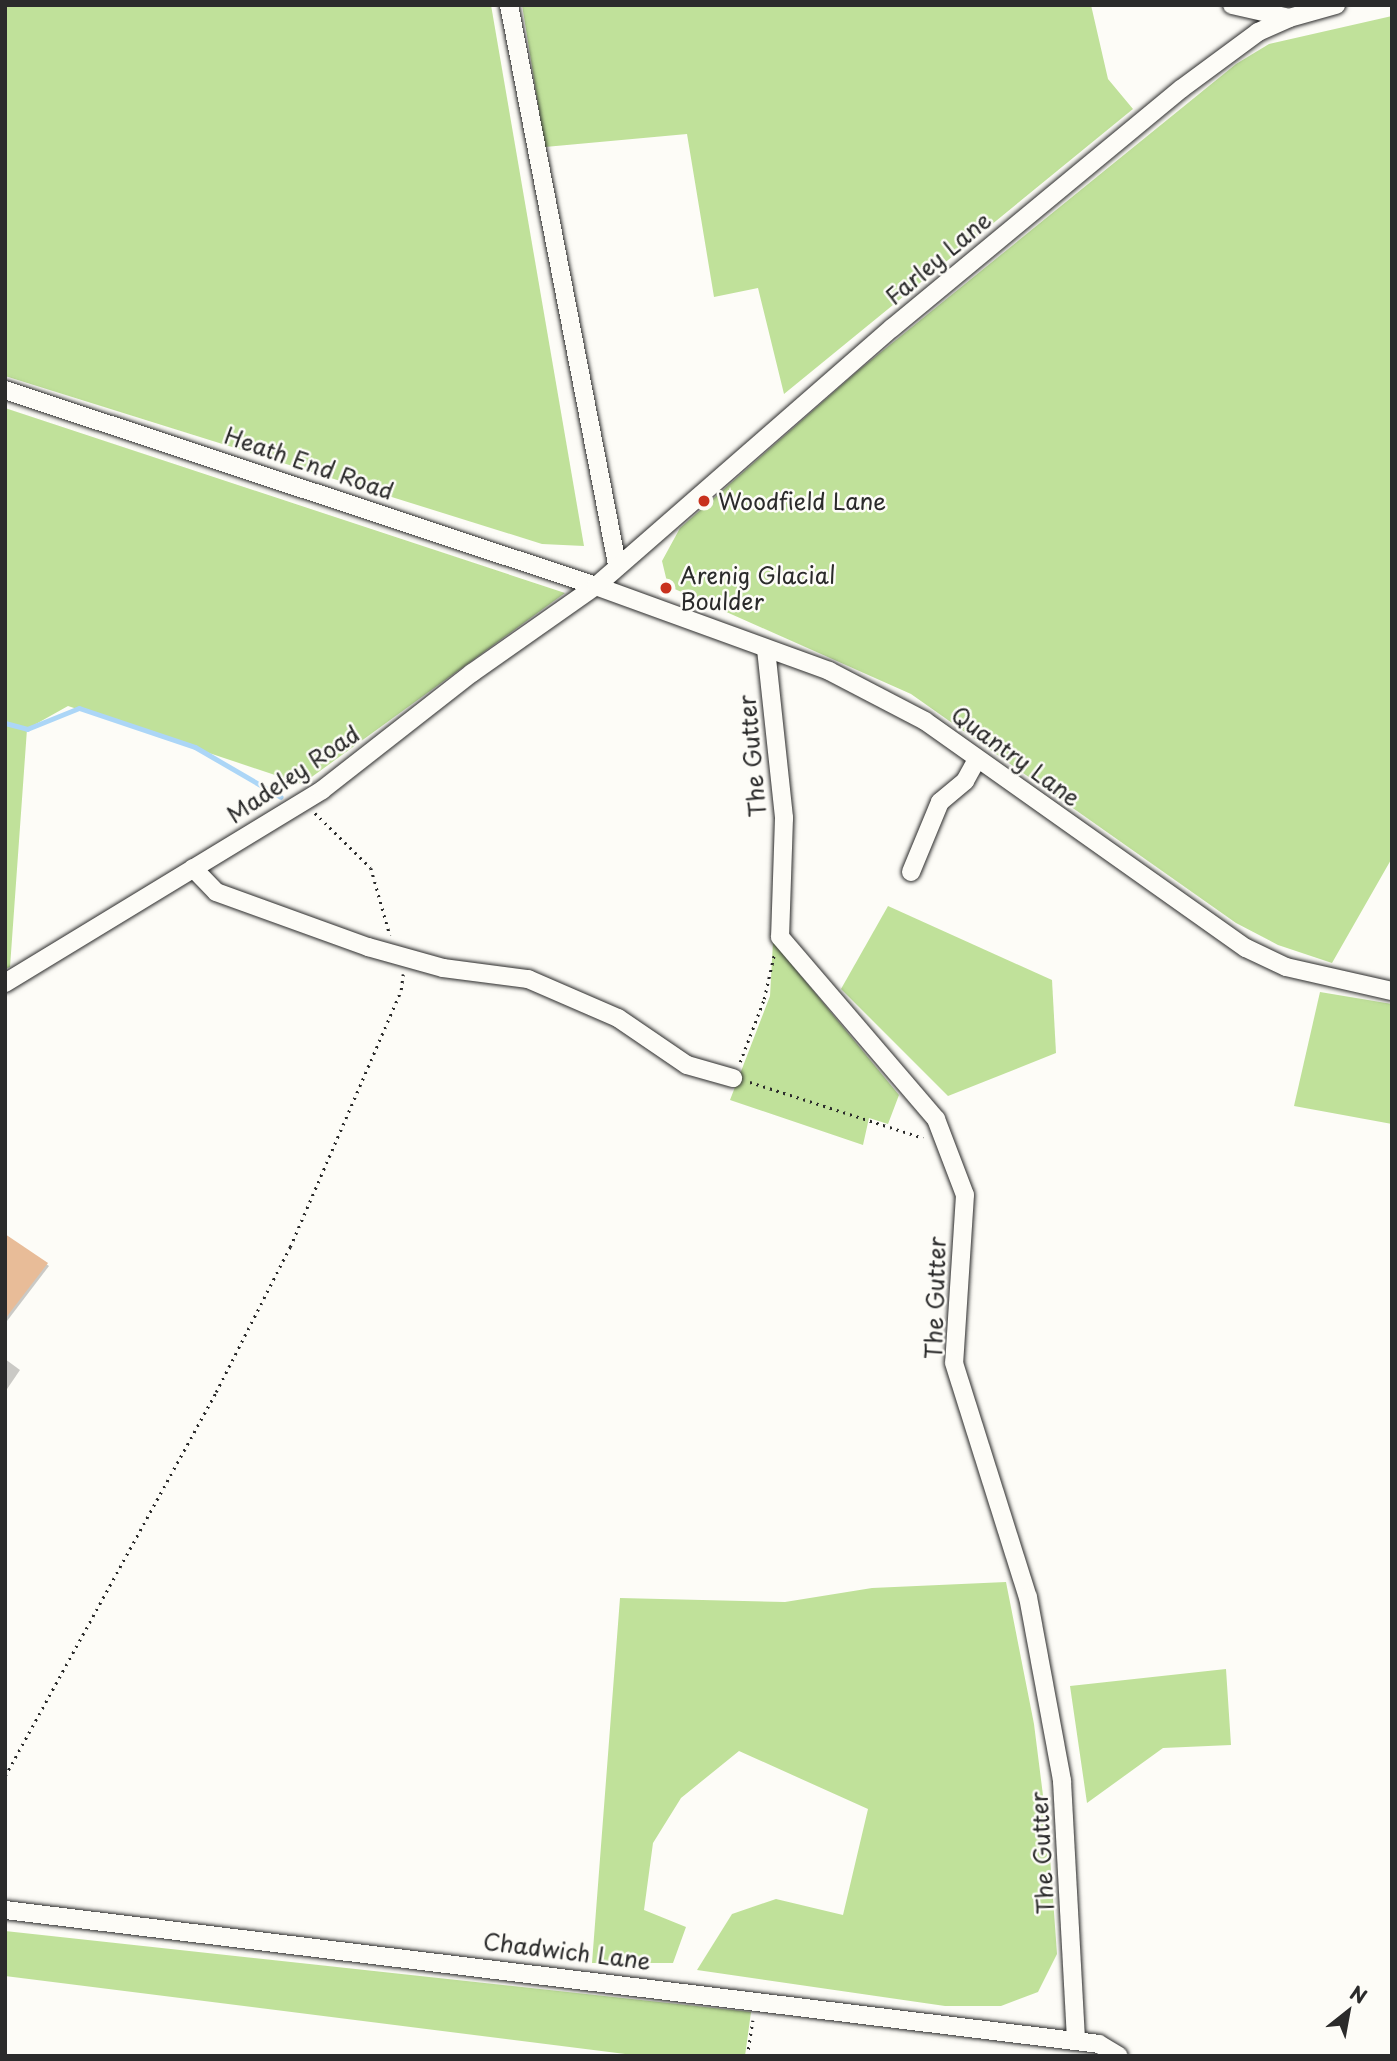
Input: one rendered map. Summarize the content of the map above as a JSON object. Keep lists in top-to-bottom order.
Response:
{
  "streets": {
    "street": [
      "Farley Lane",
      "Heath End Road",
      "The Gutter",
      "Quantry Lane",
      "Madeley Road",
      "Chadwich Lane"
    ]
  },
  "crossings": [
    ["Farley Lane", "Heath End Road"],
    ["Farley Lane", "Quantry Lane"],
    ["Farley Lane", "Madeley Road"],
    ["Heath End Road", "Quantry Lane"],
    ["Heath End Road", "Madeley Road"],
    ["The Gutter", "Quantry Lane"],
    ["The Gutter", "Chadwich Lane"],
    ["Quantry Lane", "Madeley Road"]
  ],
  "places": ["Woodfield Lane", "Arenig Glacial Boulder"],
  "north": "top right"
}
